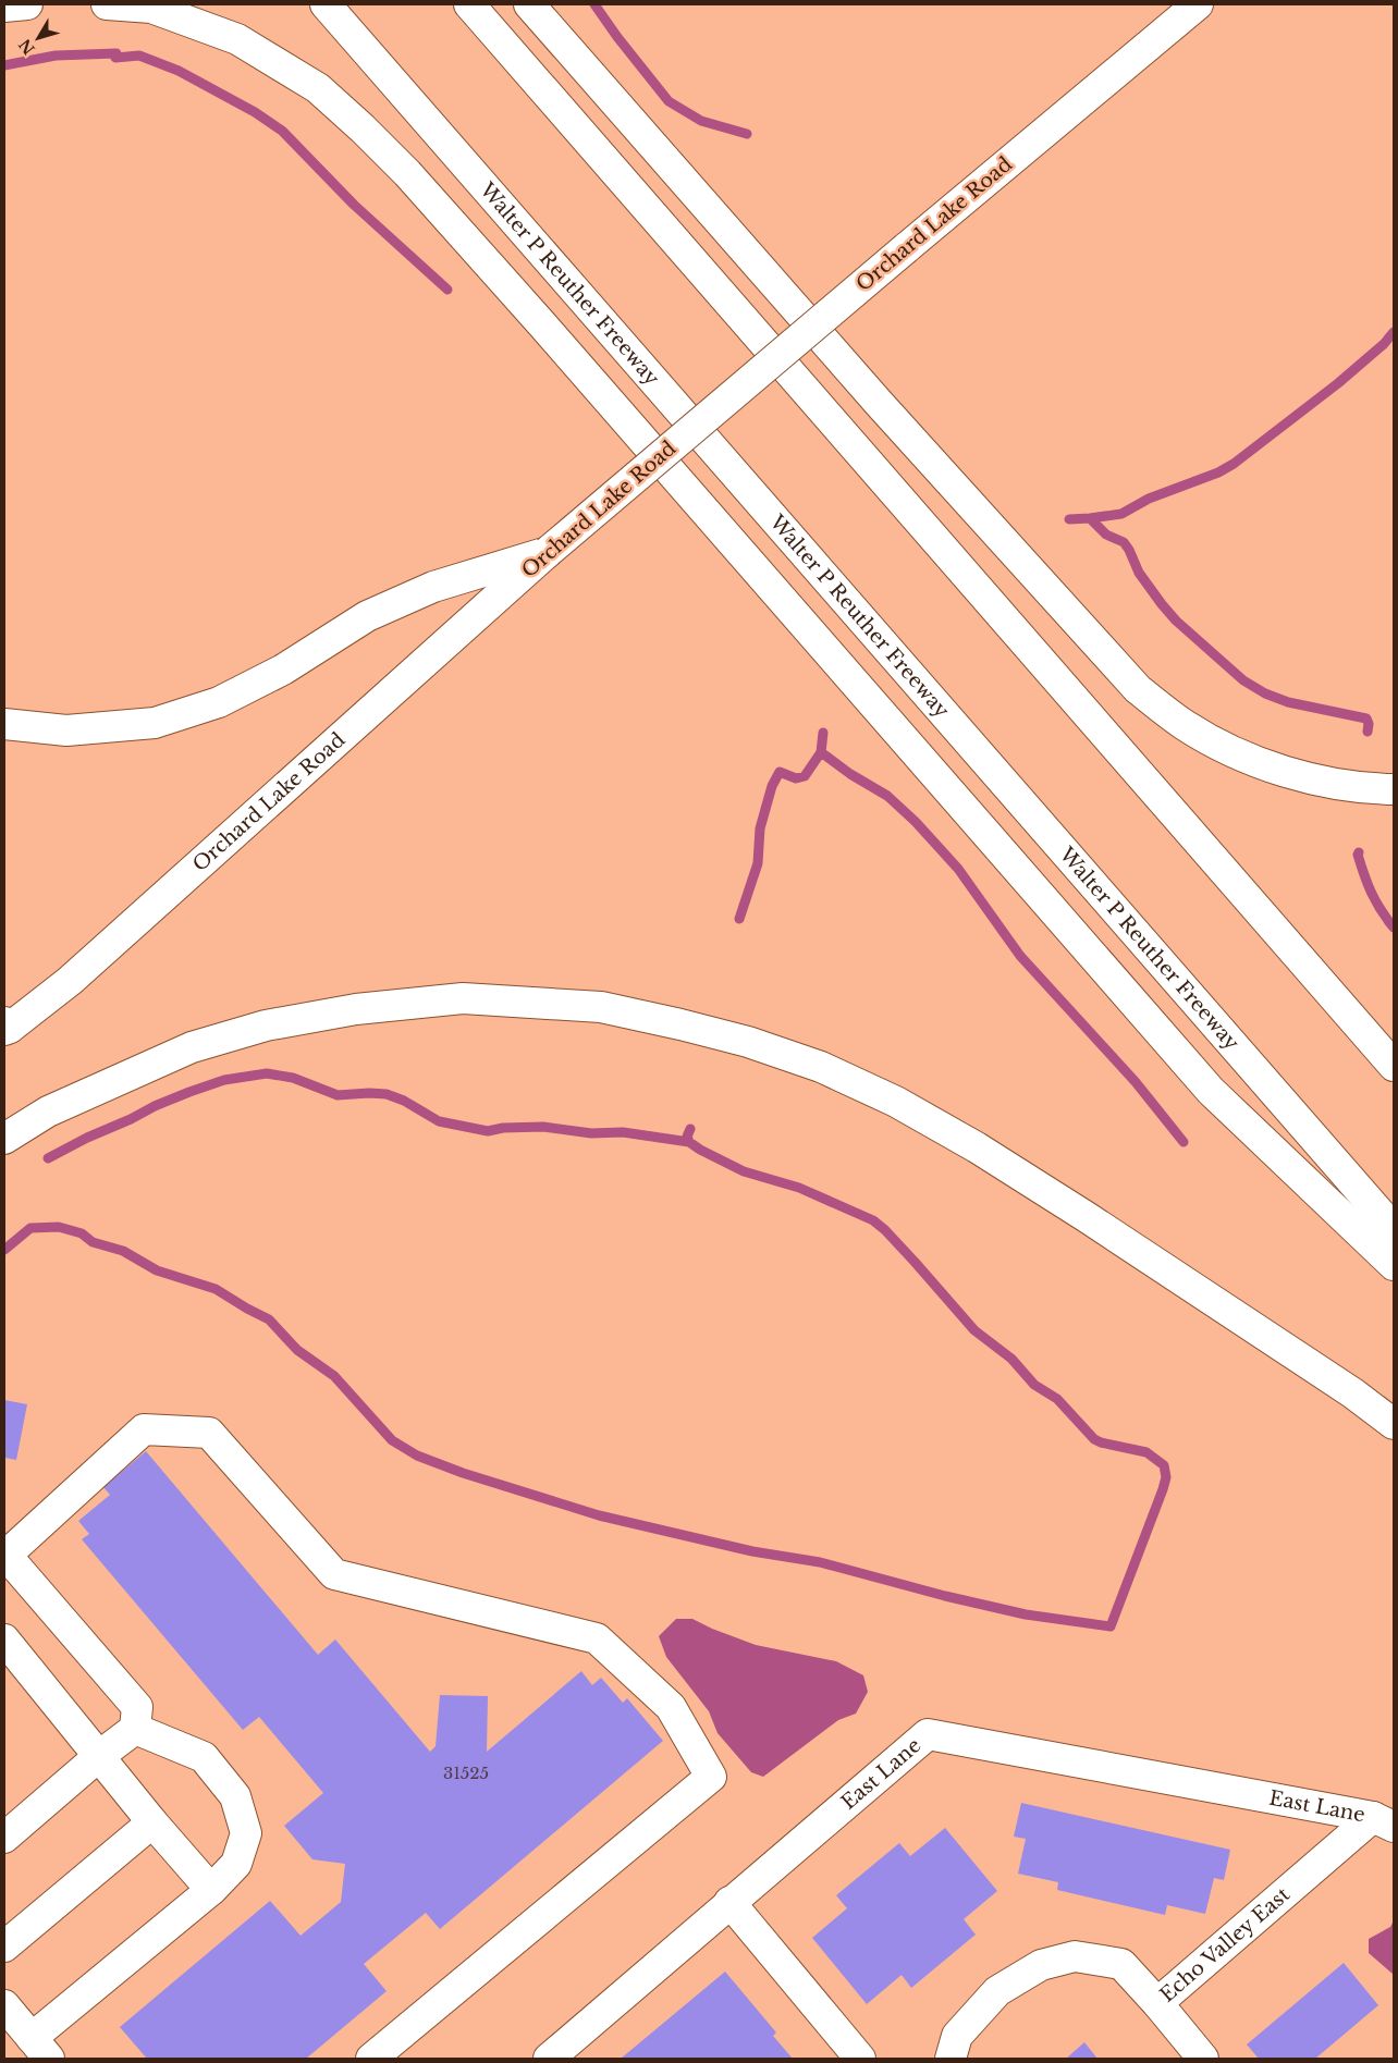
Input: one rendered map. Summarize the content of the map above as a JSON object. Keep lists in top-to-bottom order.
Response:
{
  "streets": {
    "main road": [
      "Orchard Lake Road",
      "Walter P Reuther Freeway",
      "East Lane",
      "Echo Valley East"
    ]
  },
  "crossings": [
    ["East Lane", "Echo Valley East"]
  ],
  "house_numbers": ["31525"],
  "north": "bottom left"
}
